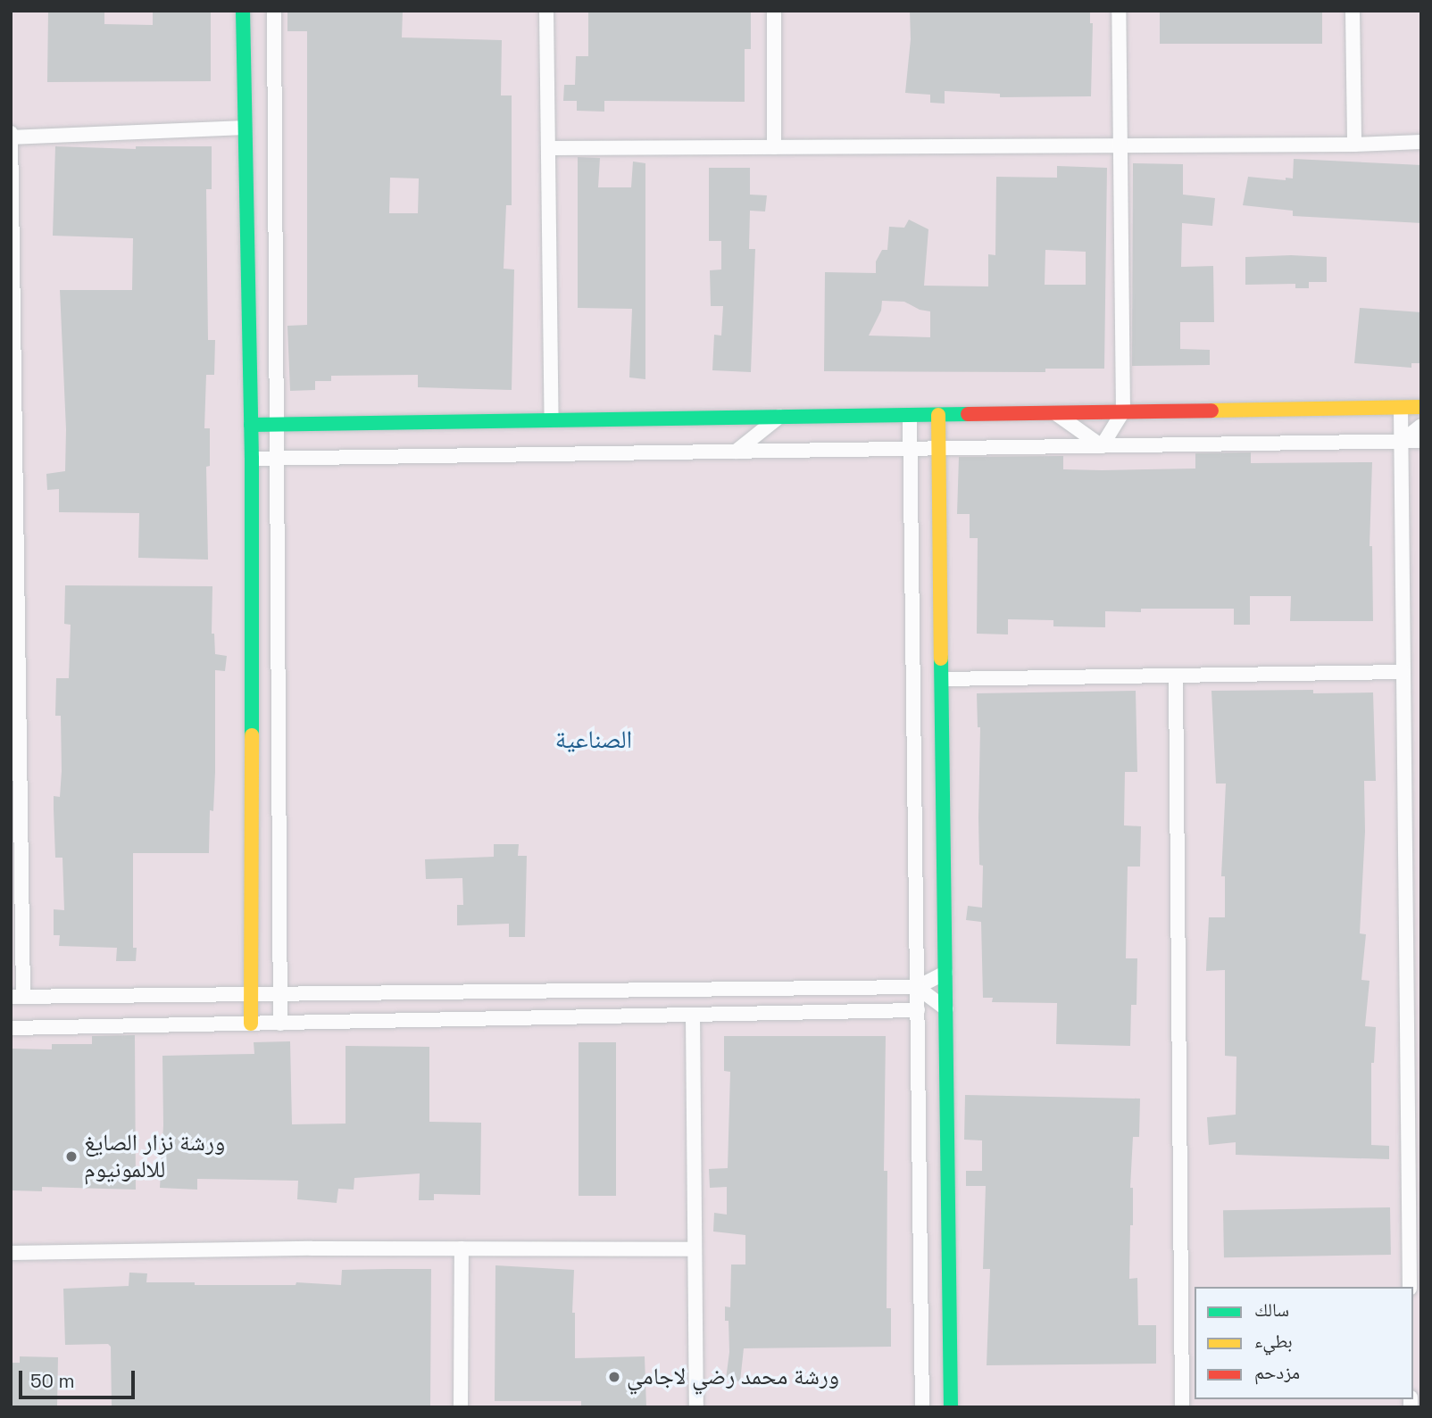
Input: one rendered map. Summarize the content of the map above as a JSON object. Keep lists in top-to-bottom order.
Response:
{
  "districts": ["الصناعية"],
  "places": ["ورشة نزار الصايغ للالمونيوم", "ورشة محمد رضي لاجامي"],
  "legend": ["سالك", "بطيء", "مزدحم"],
  "scale_bar": "50 m"
}
